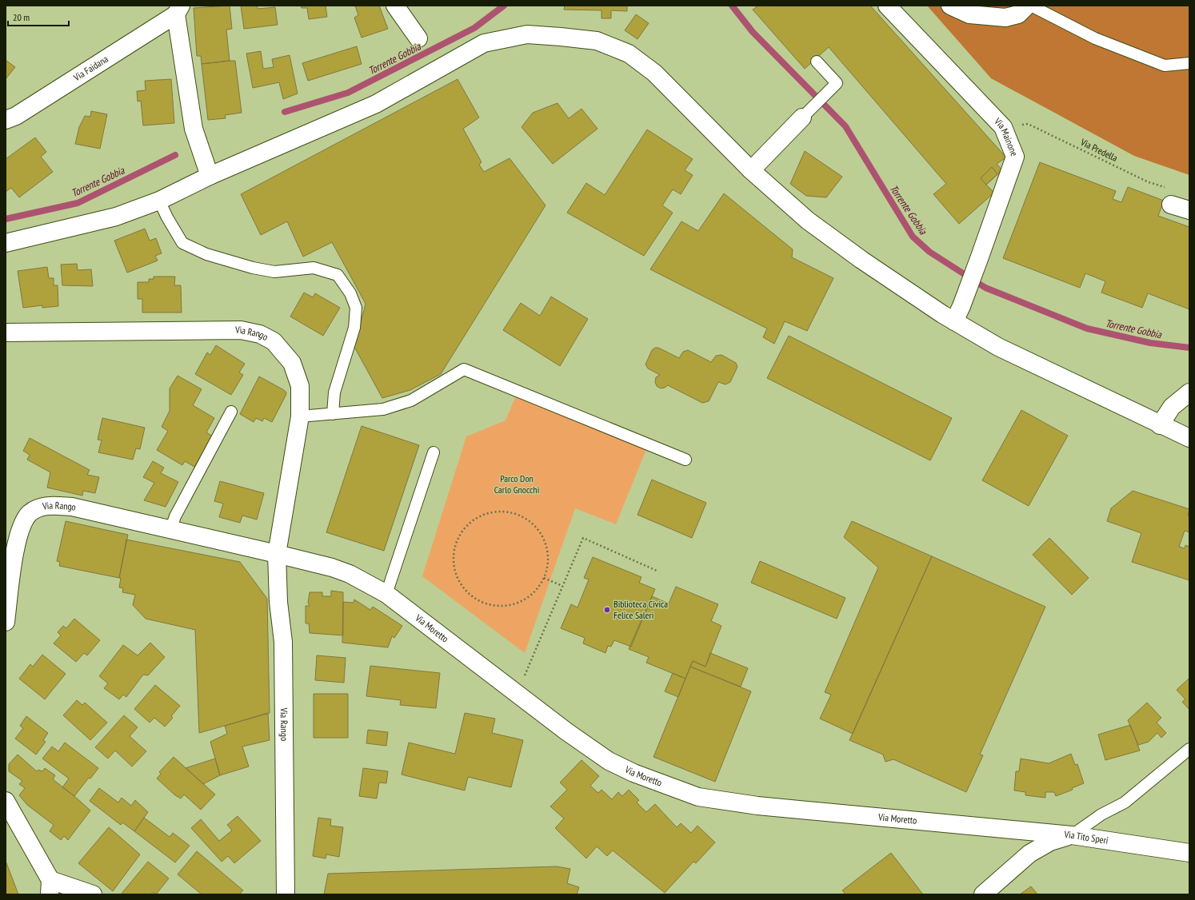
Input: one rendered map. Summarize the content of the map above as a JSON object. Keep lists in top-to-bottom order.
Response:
{
  "streets": {
    "street": [
      "Via Faidana",
      "Via Mainone",
      "Via Rango",
      "Via Moretto",
      "Via Tito Speri"
    ],
    "path": ["Via Predella"]
  },
  "crossings": [
    ["Via Mainone", "Via Predella"],
    ["Via Rango", "Via Moretto"],
    ["Via Moretto", "Via Tito Speri"]
  ],
  "water": ["Torrente Gobbia"],
  "parks": ["Parco Don Carlo Gnocchi"],
  "places": ["Biblioteca Civica Felice Saleri"],
  "scale_bar": "20 m"
}
